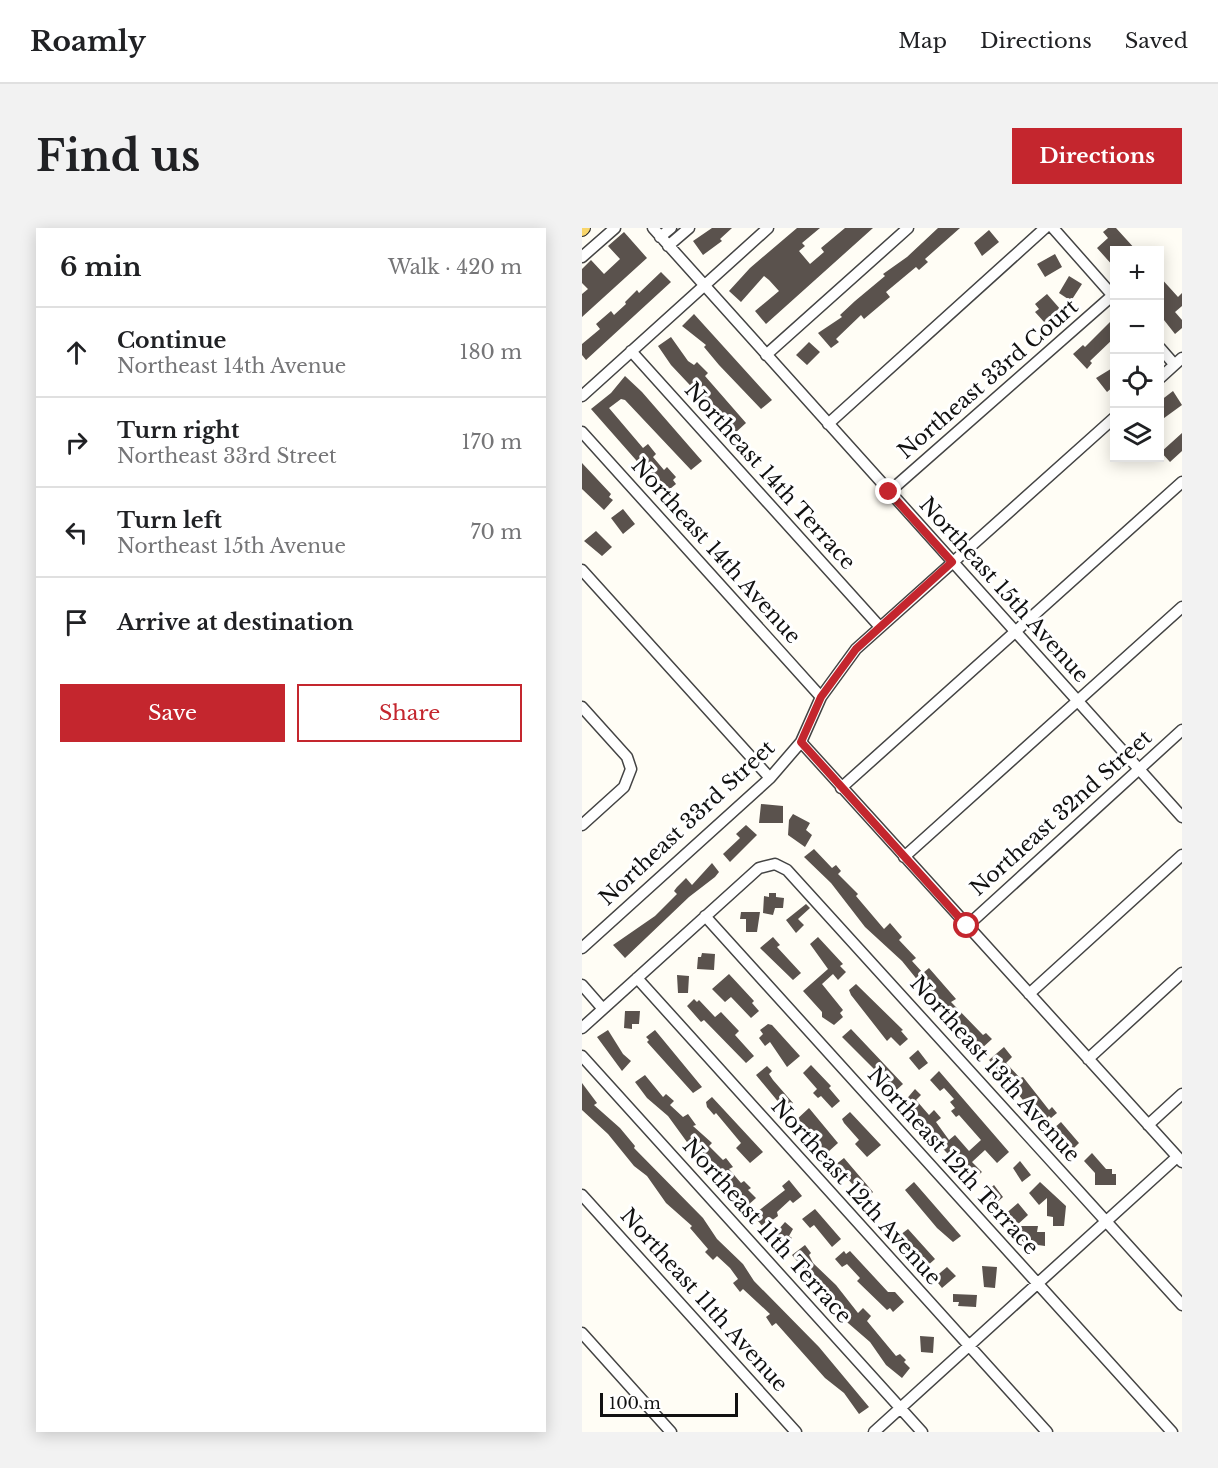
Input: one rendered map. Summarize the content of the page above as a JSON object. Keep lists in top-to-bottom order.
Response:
{
  "streets": {
    "street": [
      "Northeast 33rd Court",
      "Northeast 14th Terrace",
      "Northeast 14th Avenue",
      "Northeast 15th Avenue",
      "Northeast 32nd Street",
      "Northeast 33rd Street",
      "Northeast 13th Avenue",
      "Northeast 12th Terrace",
      "Northeast 12th Avenue",
      "Northeast 11th Terrace",
      "Northeast 11th Avenue"
    ]
  },
  "crossings": [
    ["Northeast 33rd Court", "Northeast 15th Avenue"],
    ["Northeast 14th Terrace", "Northeast 33rd Street"],
    ["Northeast 14th Avenue", "Northeast 33rd Street"],
    ["Northeast 15th Avenue", "Northeast 32nd Street"],
    ["Northeast 15th Avenue", "Northeast 33rd Street"],
    ["Northeast 13th Avenue", "Northeast 12th Terrace"]
  ],
  "scale_bar": "100 m",
  "page": {
    "header": "Roamly",
    "nav": ["Map", "Directions", "Saved"],
    "buttons": [
      "Directions",
      ["Save", "Share"]
    ],
    "title": "Find us",
    "heading": ["6 min", "Walk · 420 m"],
    "map_buttons": ["+", "−"],
    "list": [
      ["Continue", "Northeast 14th Avenue", "180 m"],
      ["Turn right", "Northeast 33rd Street", "170 m"],
      ["Turn left", "Northeast 15th Avenue", "70 m"],
      "Arrive at destination"
    ],
    "scale": "100 m"
  }
}
